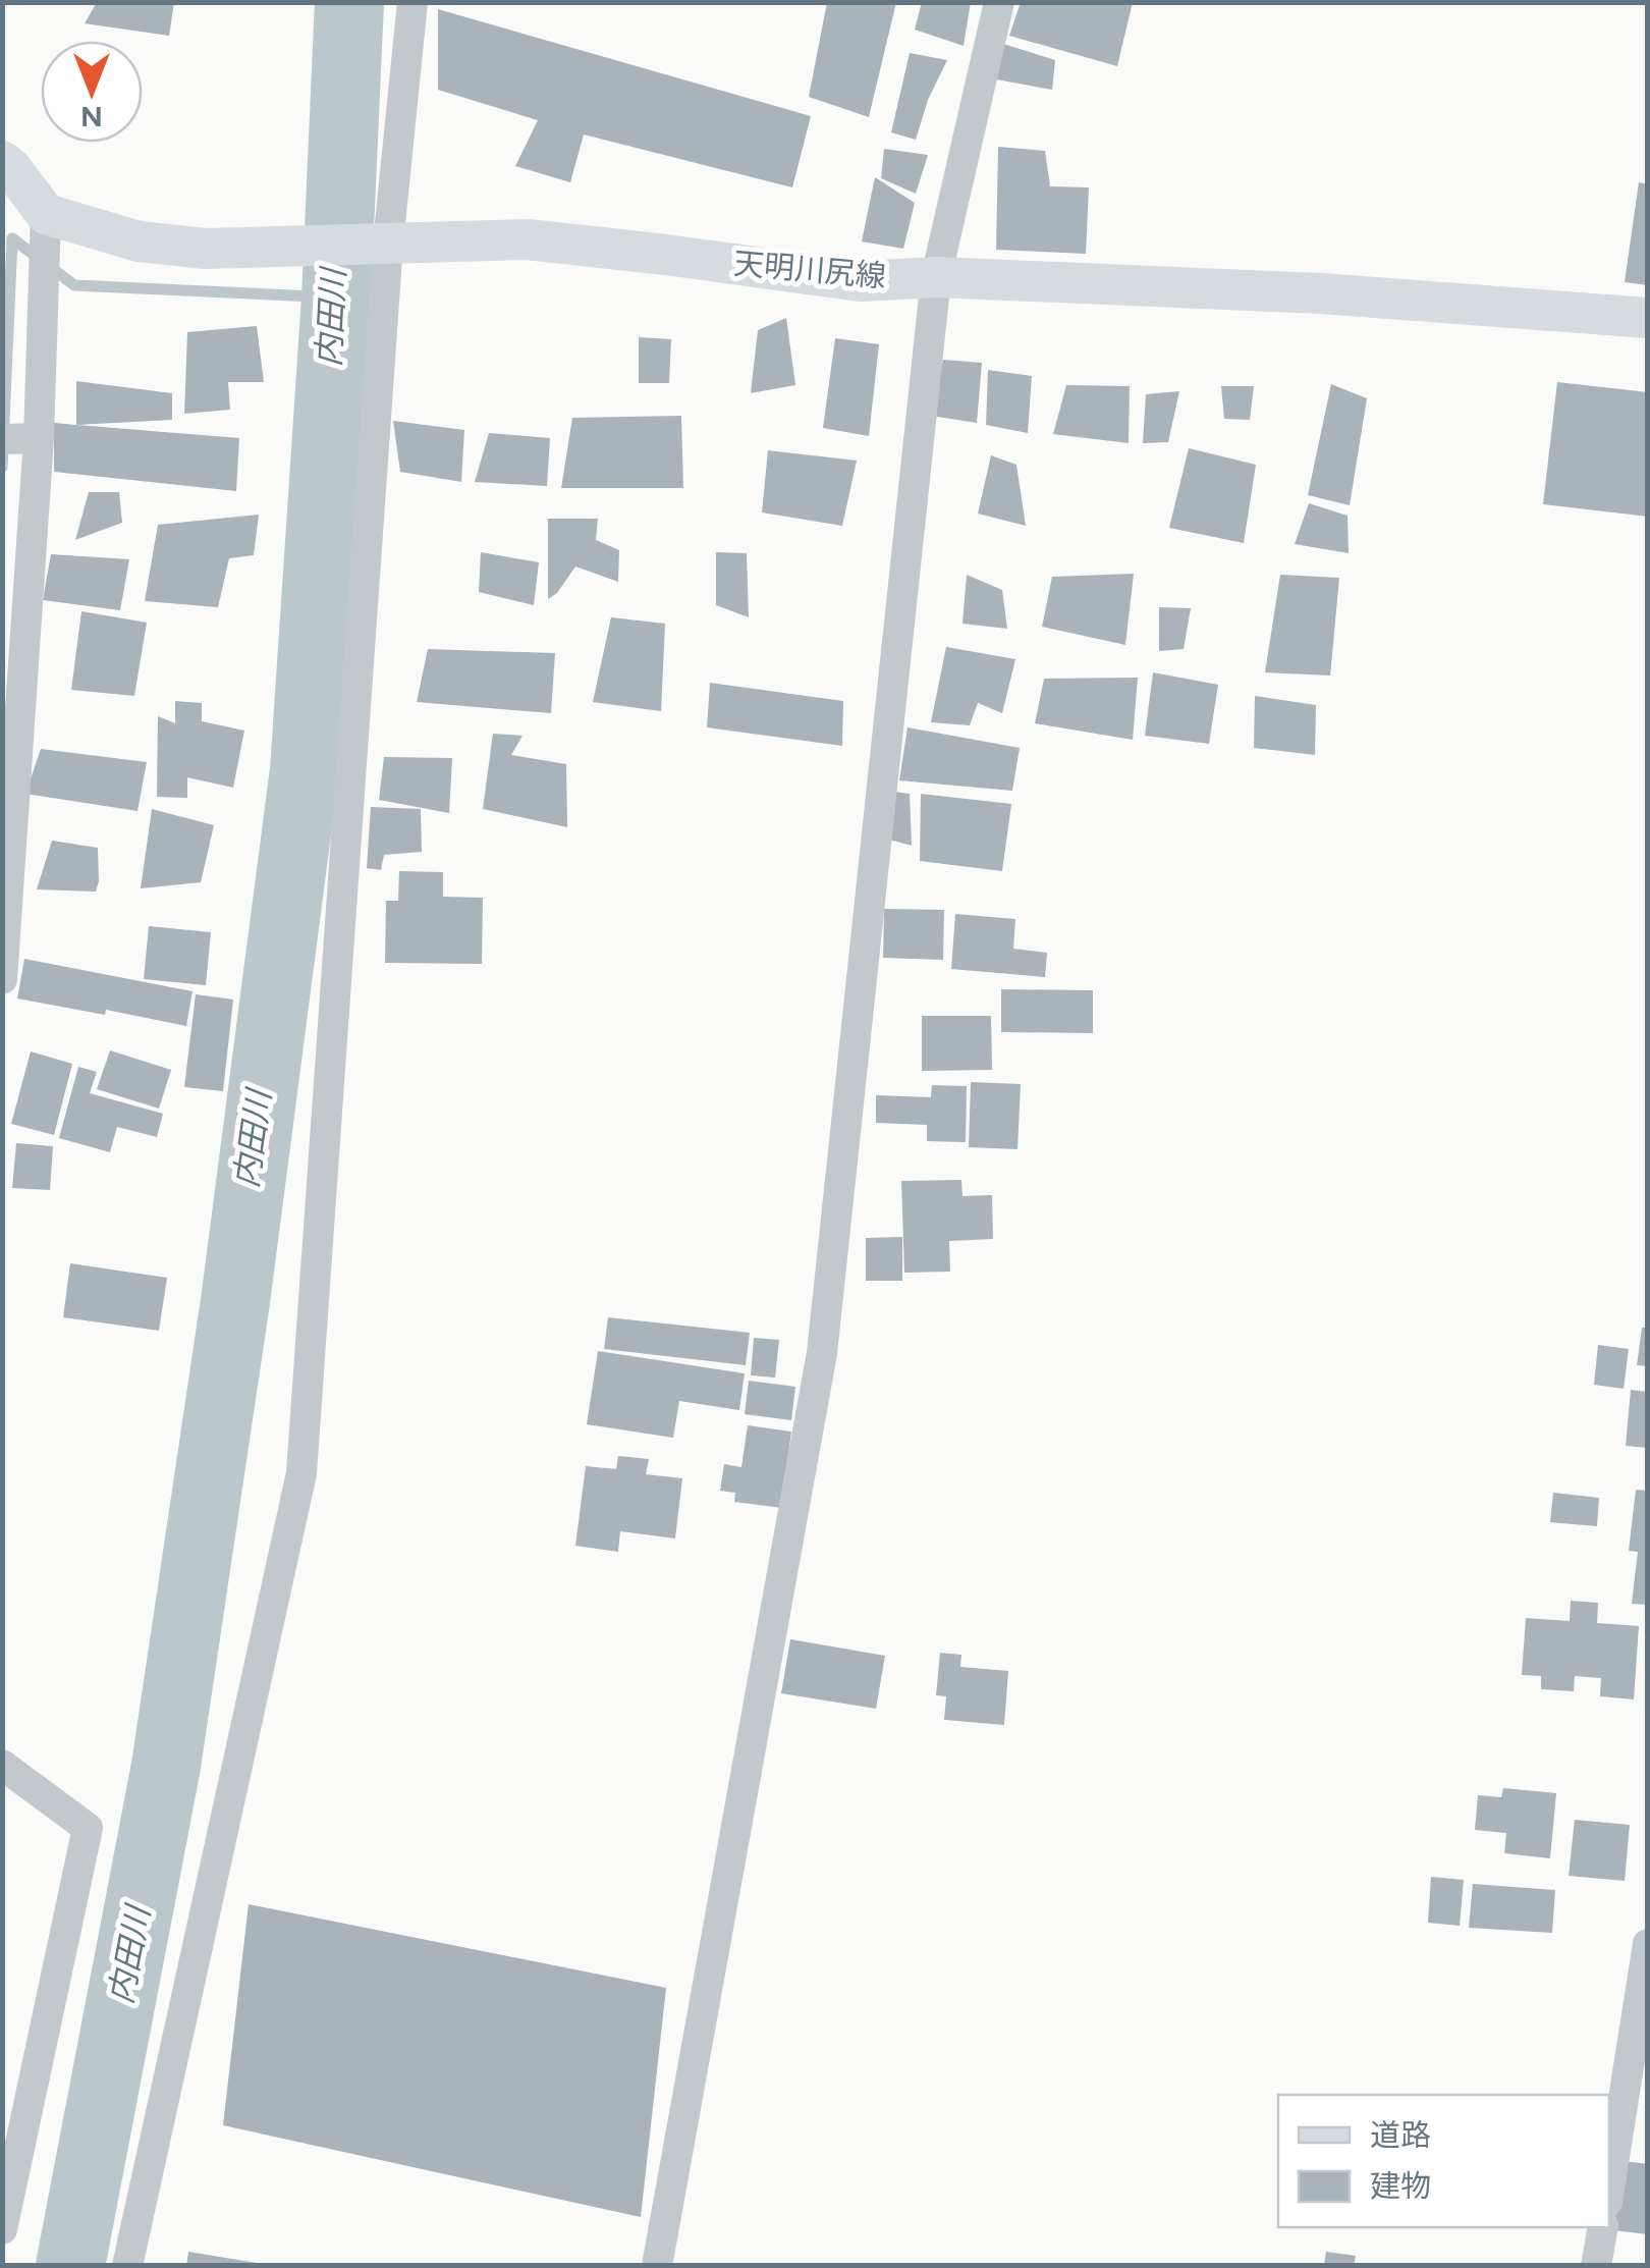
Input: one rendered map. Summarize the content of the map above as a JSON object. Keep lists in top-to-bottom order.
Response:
{
  "streets": {
    "main road": ["天明川尻線"]
  },
  "water": ["内田川"],
  "legend": ["道路", "建物"],
  "north": "bottom"
}
